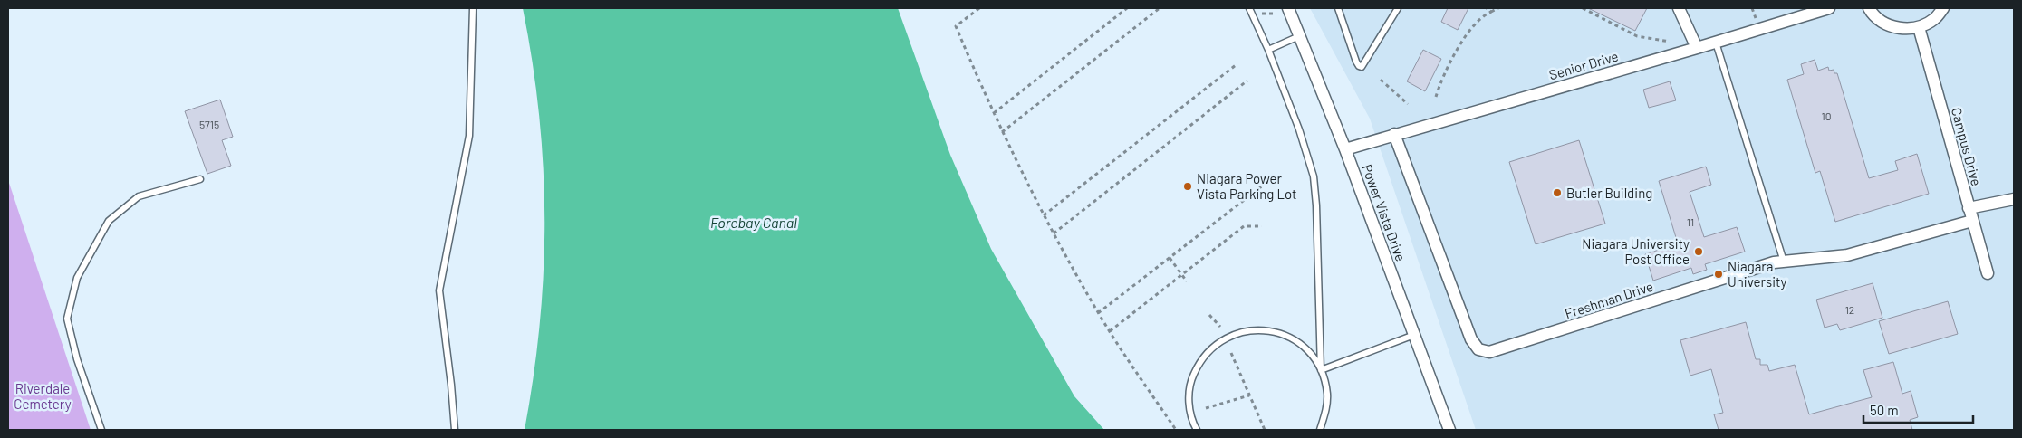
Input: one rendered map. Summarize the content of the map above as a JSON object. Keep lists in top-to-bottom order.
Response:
{
  "streets": {
    "street": [
      "Senior Drive",
      "Campus Drive",
      "Power Vista Drive",
      "Freshman Drive"
    ]
  },
  "crossings": [
    ["Senior Drive", "Power Vista Drive"],
    ["Senior Drive", "Freshman Drive"],
    ["Campus Drive", "Freshman Drive"]
  ],
  "water": ["Forebay Canal"],
  "parks": ["Riverdale Cemetery"],
  "places": [
    "Niagara Power Vista Parking Lot",
    "Butler Building",
    "Niagara University Post Office",
    "Niagara University"
  ],
  "house_numbers": [
    "10",
    "5715",
    "11",
    "12"
  ],
  "scale_bar": "50 m"
}
